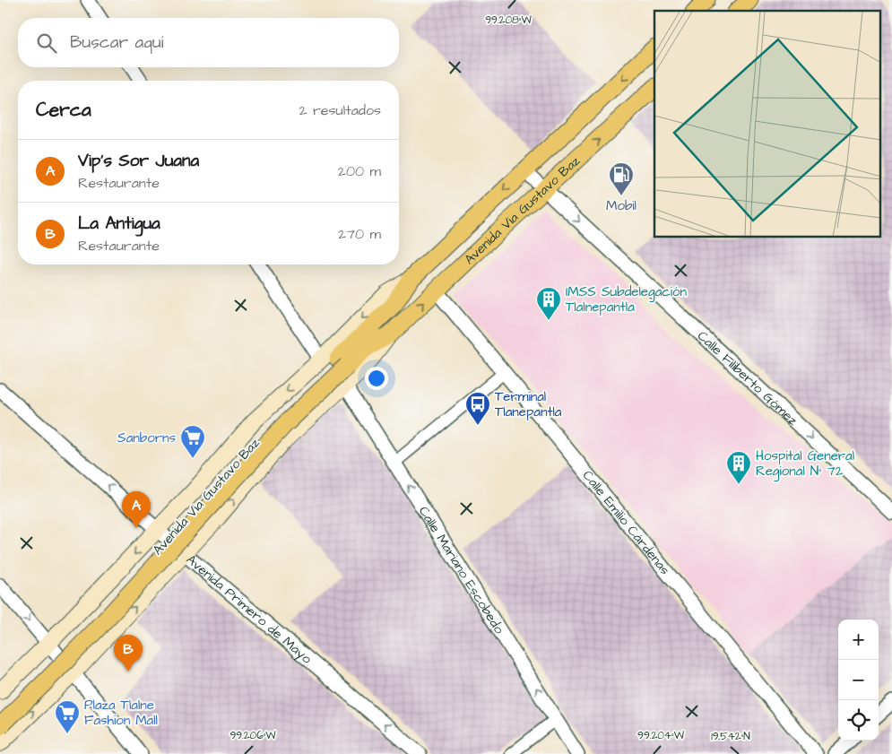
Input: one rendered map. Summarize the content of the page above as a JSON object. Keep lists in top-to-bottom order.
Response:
{
  "streets": {
    "main road": ["Avenida Via Gustavo Baz"],
    "street": [
      "Calle Filiberto Gómez",
      "Calle Emilio Cárdenas",
      "Calle Mariano Escobedo",
      "Avenida Primero de Mayo"
    ]
  },
  "crossings": [
    ["Avenida Via Gustavo Baz", "Calle Filiberto Gómez"],
    ["Avenida Via Gustavo Baz", "Calle Emilio Cárdenas"],
    ["Avenida Via Gustavo Baz", "Calle Mariano Escobedo"],
    ["Avenida Via Gustavo Baz", "Avenida Primero de Mayo"]
  ],
  "one_way": ["Calle Filiberto Gómez", "Calle Mariano Escobedo", "Avenida Primero de Mayo"],
  "places": {
    "fuel station": ["Mobil"],
    "building": ["IMSS Subdelegación Tlalnepantla", "Hospital General Regional N° 72"],
    "bus stop": ["Terminal Tlanepantla"],
    "supermarket": ["Sanborns", "Plaza Tlalne Fashion Mall"]
  },
  "page": {
    "search": "Buscar aquí",
    "heading": ["Cerca", "2 resultados"],
    "list": [
      {
        "mark": "A",
        "name": "Vip's Sor Juana",
        "note": "Restaurante",
        "value": "200 m"
      },
      {
        "mark": "B",
        "name": "La Antigua",
        "note": "Restaurante",
        "value": "270 m"
      }
    ],
    "pins": ["A", "B"],
    "map_buttons": ["+", "−"]
  },
  "coordinates": [
    "99.208°W",
    "99.206°W",
    "99.204°W",
    "19.542°N"
  ]
}
